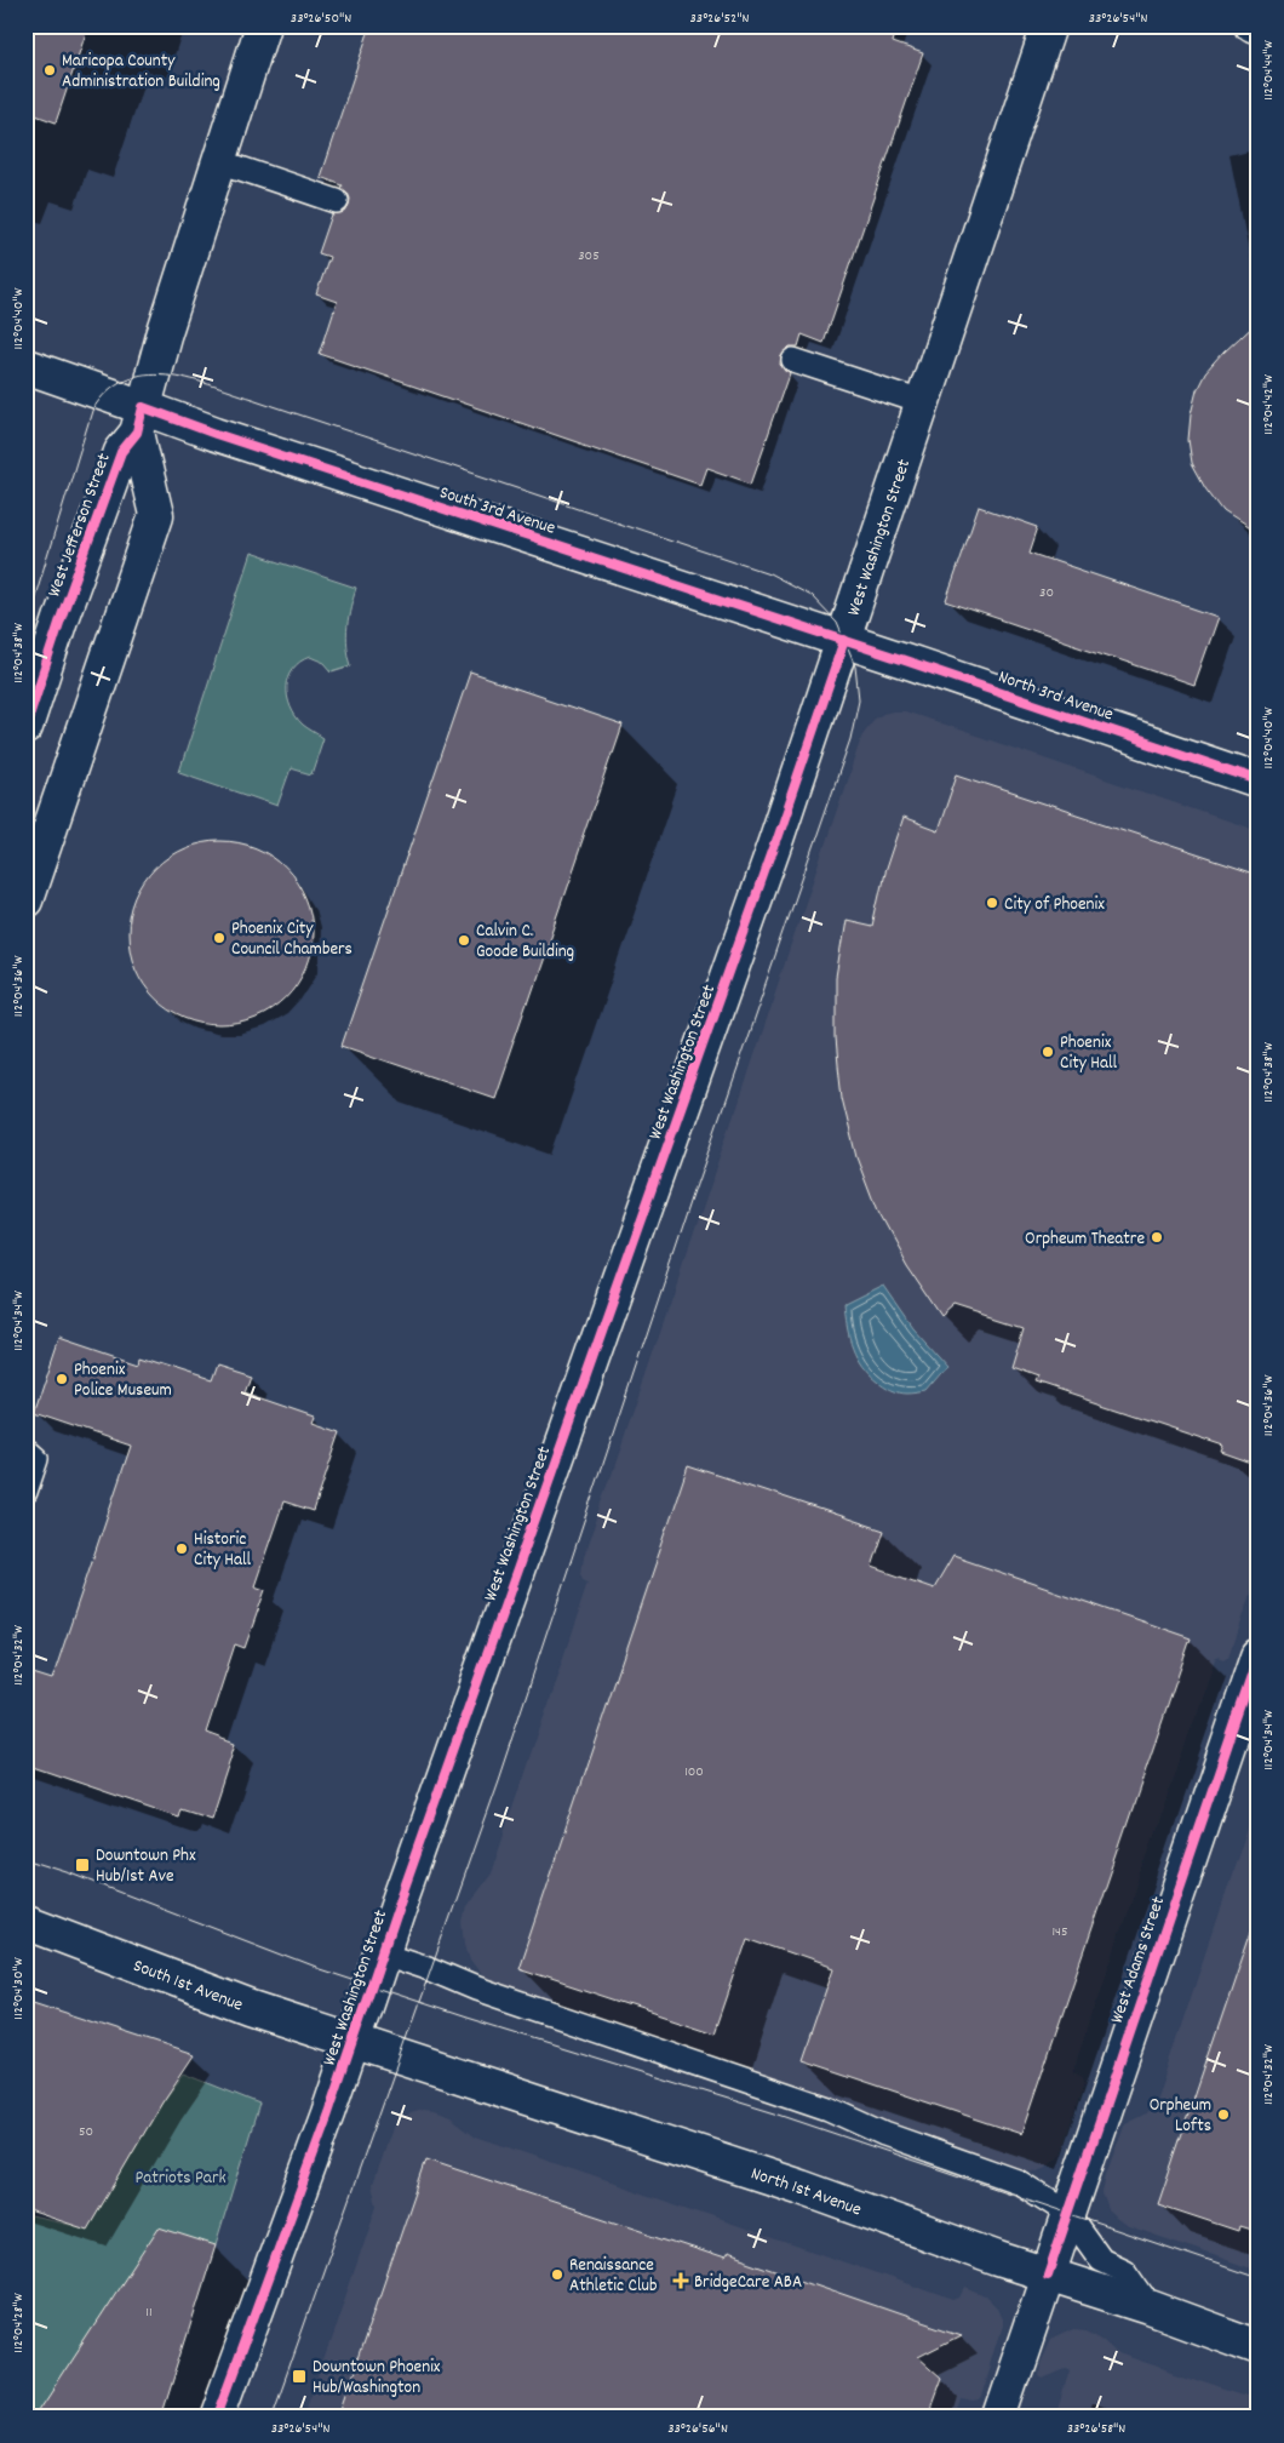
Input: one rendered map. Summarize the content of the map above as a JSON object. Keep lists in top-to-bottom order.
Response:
{
  "streets": {
    "main road": [
      "South 3rd Avenue",
      "West Jefferson Street",
      "West Washington Street",
      "North 3rd Avenue",
      "West Adams Street",
      "South 1st Avenue",
      "North 1st Avenue"
    ]
  },
  "crossings": [
    ["South 3rd Avenue", "West Jefferson Street"],
    ["South 3rd Avenue", "West Washington Street"],
    ["South 3rd Avenue", "North 3rd Avenue"],
    ["West Washington Street", "North 3rd Avenue"],
    ["West Washington Street", "South 1st Avenue"],
    ["West Washington Street", "North 1st Avenue"],
    ["West Adams Street", "North 1st Avenue"],
    ["South 1st Avenue", "North 1st Avenue"]
  ],
  "parks": ["Patriots Park"],
  "places": {
    "other": [
      "Maricopa County Administration Building",
      "City of Phoenix",
      "Phoenix City Council Chambers",
      "Calvin C. Goode Building",
      "Phoenix City Hall",
      "Orpheum Theatre",
      "Phoenix Police Museum",
      "Historic City Hall",
      "Orpheum Lofts",
      "Renaissance Athletic Club"
    ],
    "transit": ["Downtown Phx Hub/1st Ave", "Downtown Phoenix Hub/Washington"],
    "health": ["BridgeCare ABA"]
  },
  "house_numbers": [
    "305",
    "30",
    "100",
    "145",
    "50",
    "11"
  ],
  "coordinates": [
    "33°26'50\"N",
    "33°26'52\"N",
    "33°26'54\"N",
    "112°04'44\"W",
    "112°04'40\"W",
    "112°04'42\"W",
    "112°04'38\"W",
    "112°04'36\"W",
    "112°04'34\"W",
    "112°04'32\"W",
    "112°04'30\"W",
    "112°04'28\"W",
    "33°26'56\"N",
    "33°26'58\"N"
  ]
}
